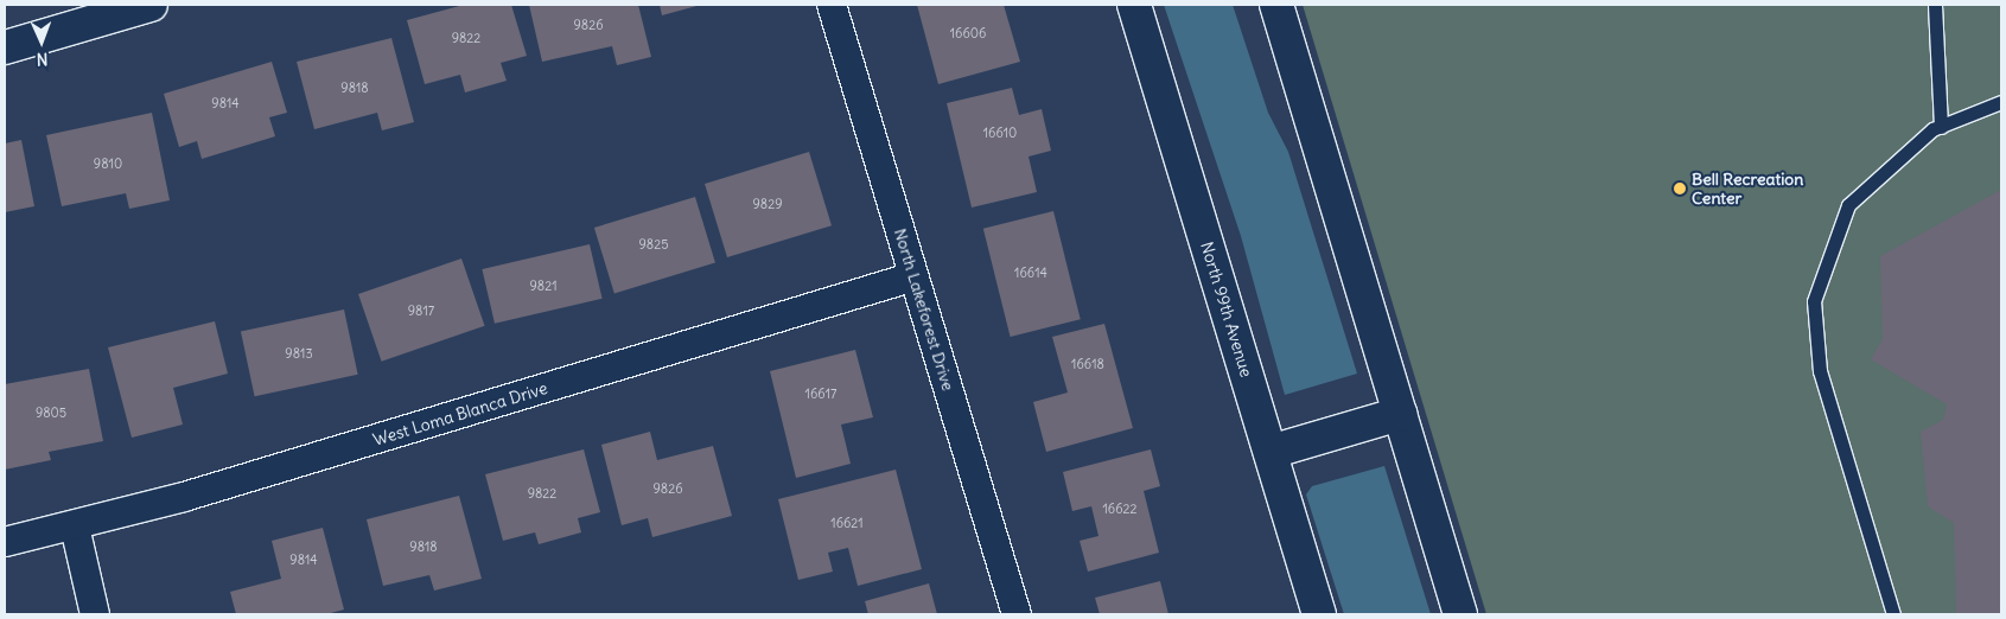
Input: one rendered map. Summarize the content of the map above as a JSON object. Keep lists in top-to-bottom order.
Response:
{
  "streets": {
    "main road": ["North 99th Avenue"],
    "street": ["North Lakeforest Drive", "West Loma Blanca Drive"]
  },
  "crossings": [
    ["North Lakeforest Drive", "West Loma Blanca Drive"]
  ],
  "places": ["Bell Recreation Center"],
  "house_numbers": [
    "9826",
    "16606",
    "9822",
    "9818",
    "9814",
    "16610",
    "9810",
    "9829",
    "9825",
    "16614",
    "9821",
    "9817",
    "9813",
    "16618",
    "16617",
    "9805",
    "9826",
    "9822",
    "16622",
    "16621",
    "9818",
    "9814"
  ],
  "north": "bottom"
}
